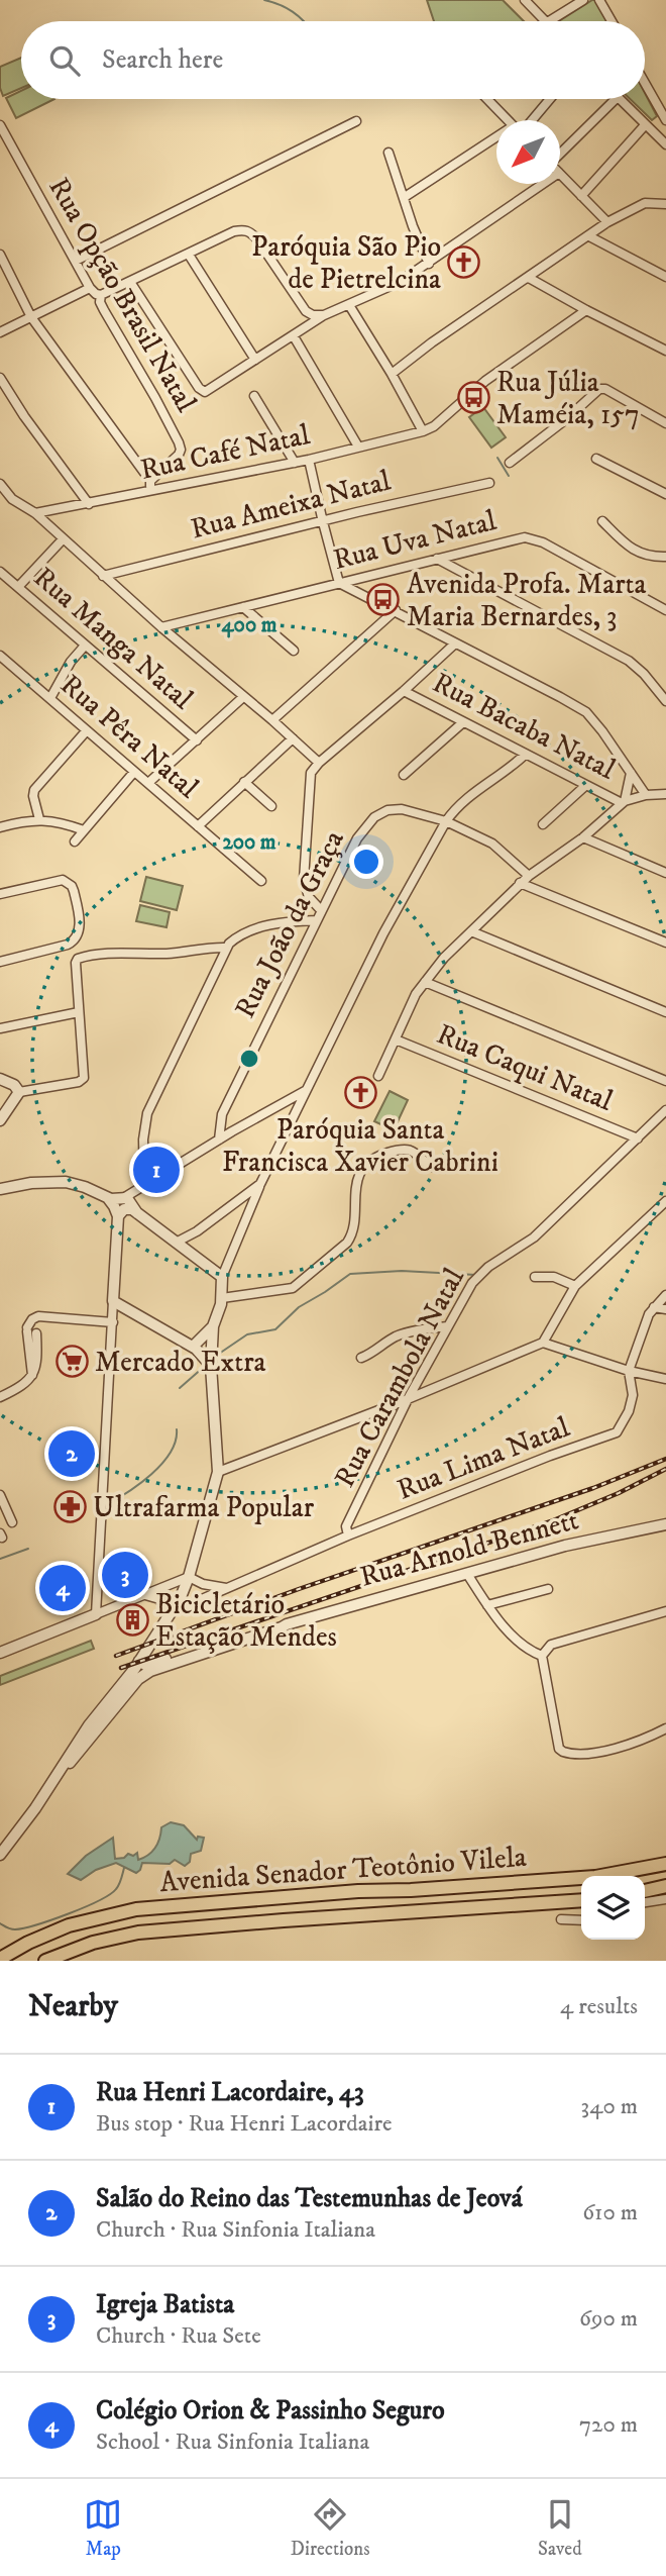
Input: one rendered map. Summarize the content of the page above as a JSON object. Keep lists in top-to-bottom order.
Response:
{
  "streets": {
    "main road": ["Avenida Senador Teotônio Vilela"],
    "street": [
      "Rua Opção Brasil Natal",
      "Rua Café Natal",
      "Rua Ameixa Natal",
      "Rua Uva Natal",
      "Rua Manga Natal",
      "Rua Bacaba Natal",
      "Rua Pêra Natal",
      "Rua João da Graça",
      "Rua Caqui Natal",
      "Rua Carambola Natal",
      "Rua Lima Natal",
      "Rua Arnold Bennett"
    ]
  },
  "crossings": [
    ["Rua Caqui Natal", "Rua Carambola Natal"],
    ["Rua Carambola Natal", "Rua Lima Natal"]
  ],
  "places": {
    "church": ["Paróquia São Pio de Pietrelcina", "Paróquia Santa Francisca Xavier Cabrini"],
    "bus stop": ["Rua Júlia Maméia, 157", "Avenida Profa. Marta Maria Bernardes, 3"],
    "supermarket": ["Mercado Extra"],
    "pharmacy": ["Ultrafarma Popular"],
    "building": ["Bicicletário Estação Mendes"]
  },
  "north": "bottom left",
  "page": {
    "search": "Search here",
    "pins": [
      "1",
      "2",
      "3",
      "4"
    ],
    "heading": ["Nearby", "4 results"],
    "list": [
      {
        "mark": "1",
        "name": "Rua Henri Lacordaire, 43",
        "note": "Bus stop · Rua Henri Lacordaire",
        "value": "340 m"
      },
      {
        "mark": "2",
        "name": "Salão do Reino das Testemunhas de Jeová",
        "note": "Church · Rua Sinfonia Italiana",
        "value": "610 m"
      },
      {
        "mark": "3",
        "name": "Igreja Batista",
        "note": "Church · Rua Sete",
        "value": "690 m"
      },
      {
        "mark": "4",
        "name": "Colégio Orion & Passinho Seguro",
        "note": "School · Rua Sinfonia Italiana",
        "value": "720 m"
      }
    ],
    "nav": ["Map", "Directions", "Saved"]
  },
  "rings": ["400 m", "200 m"]
}
